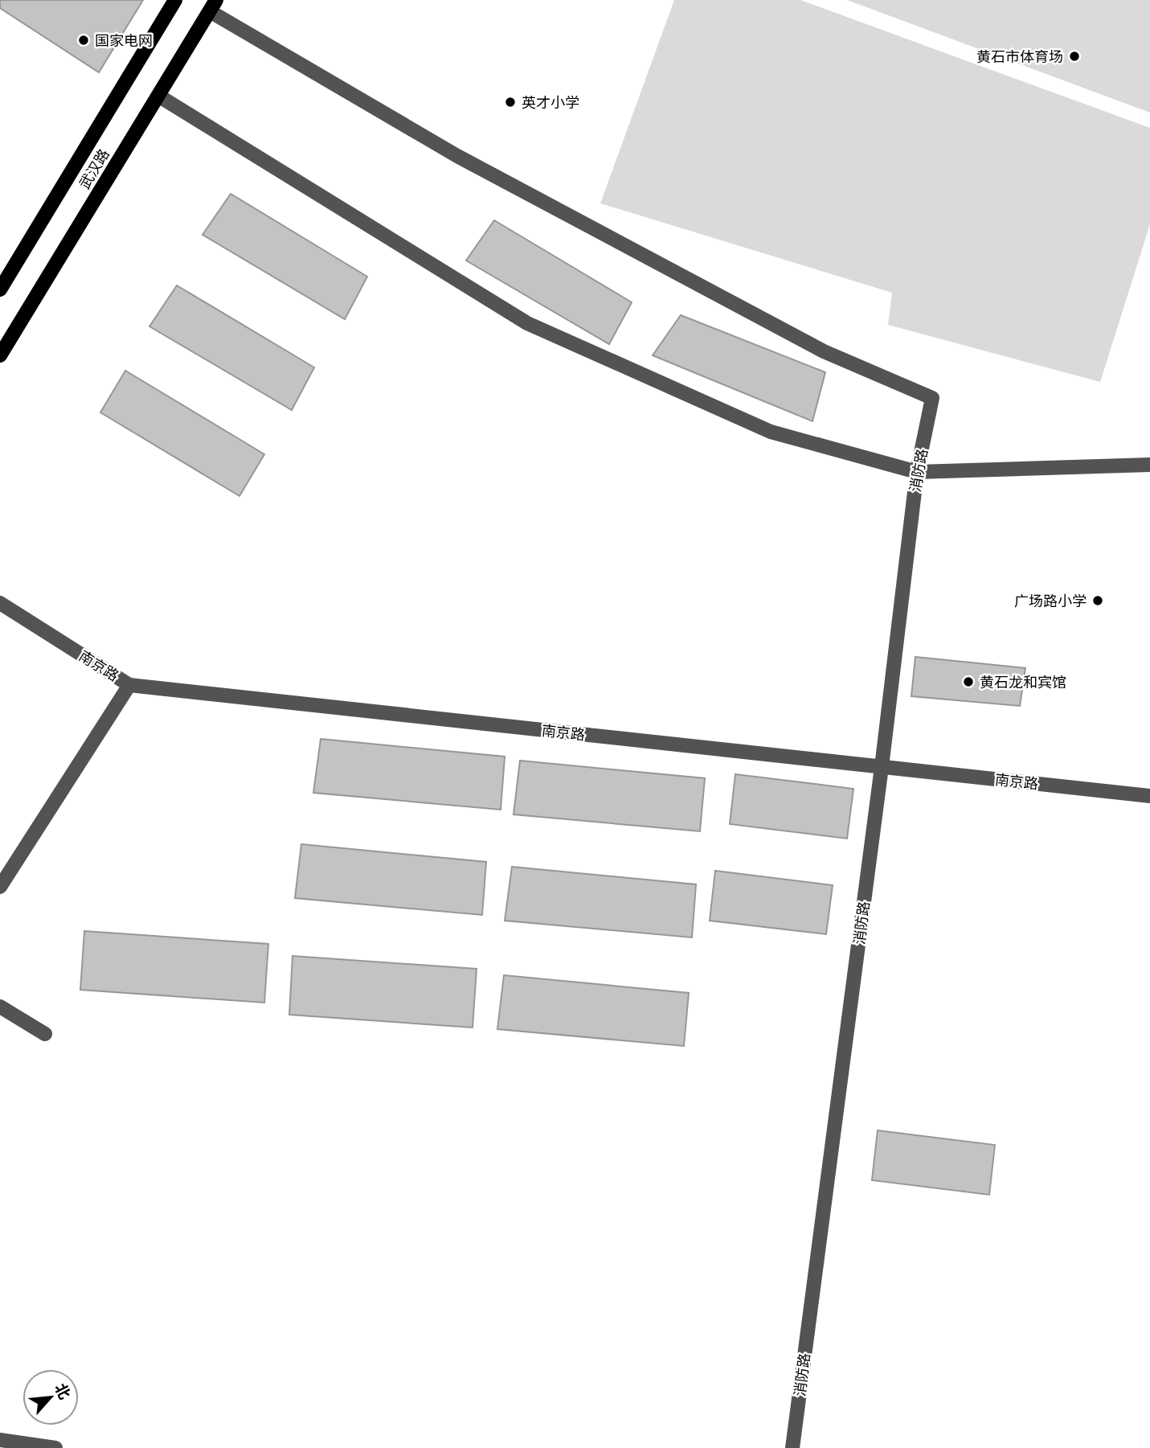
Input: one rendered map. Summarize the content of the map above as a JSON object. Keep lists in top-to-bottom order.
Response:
{
  "streets": {
    "main road": ["武汉路"],
    "street": ["消防路", "南京路"]
  },
  "crossings": [
    ["武汉路", "消防路"],
    ["消防路", "南京路"]
  ],
  "places": [
    "国家电网",
    "黄石市体育场",
    "英才小学",
    "广场路小学",
    "黄石龙和宾馆"
  ],
  "north": "top right"
}
